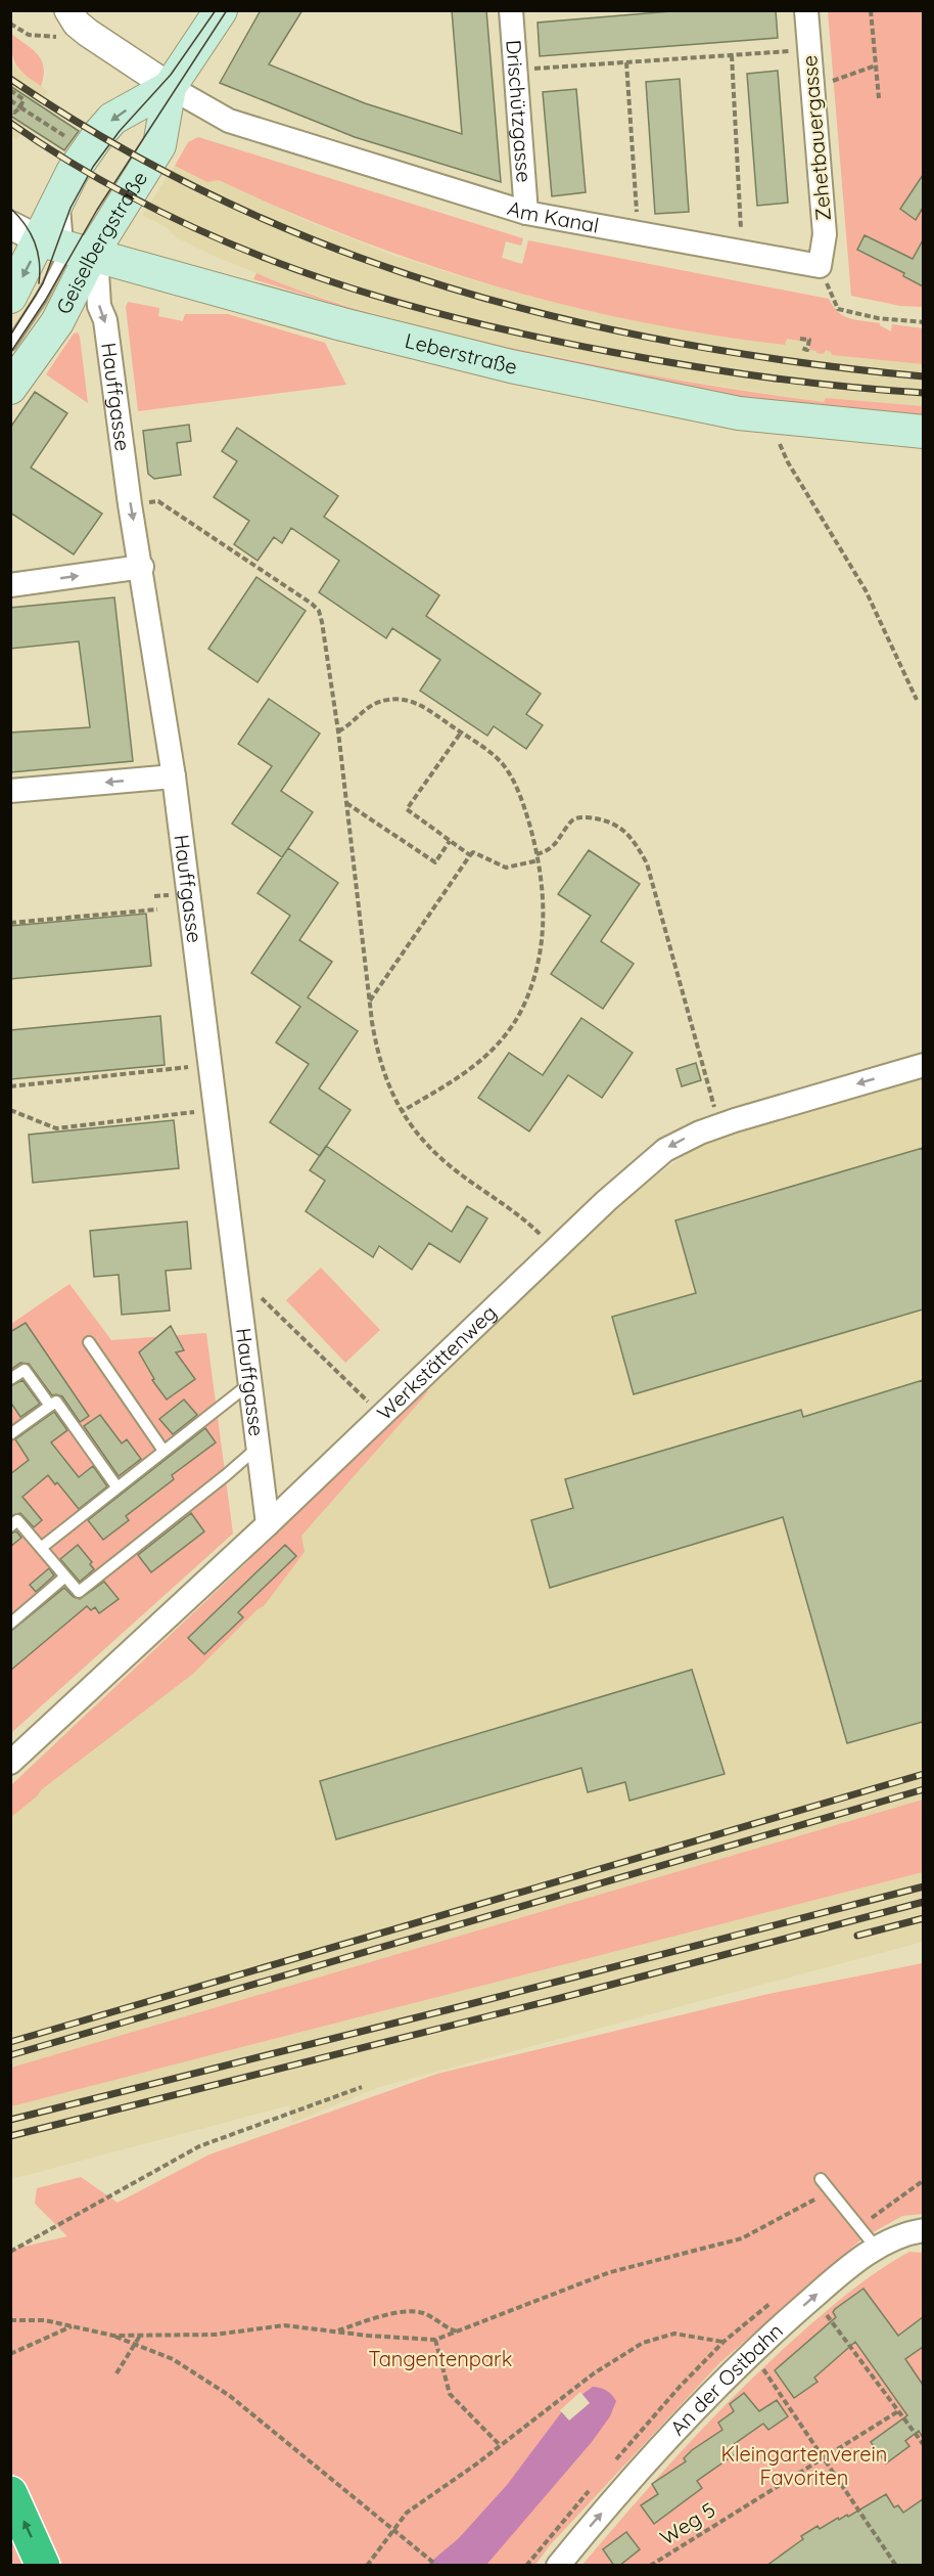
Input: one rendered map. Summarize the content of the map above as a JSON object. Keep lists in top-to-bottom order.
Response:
{
  "streets": {
    "main road": ["Geiselbergstraße", "Leberstraße"],
    "street": [
      "Drischützgasse",
      "Zehetbauergasse",
      "Am Kanal",
      "Hauffgasse",
      "Werkstättenweg",
      "An der Ostbahn"
    ],
    "path": ["Weg 5"]
  },
  "crossings": [
    ["Drischützgasse", "Am Kanal"],
    ["Zehetbauergasse", "Am Kanal"],
    ["Am Kanal", "Geiselbergstraße"],
    ["Geiselbergstraße", "Leberstraße"],
    ["Geiselbergstraße", "Hauffgasse"],
    ["Leberstraße", "Hauffgasse"],
    ["Hauffgasse", "Werkstättenweg"]
  ],
  "one_way": ["Werkstättenweg", "An der Ostbahn"],
  "parks": ["Tangentenpark", "Kleingartenverein Favoriten"]
}
